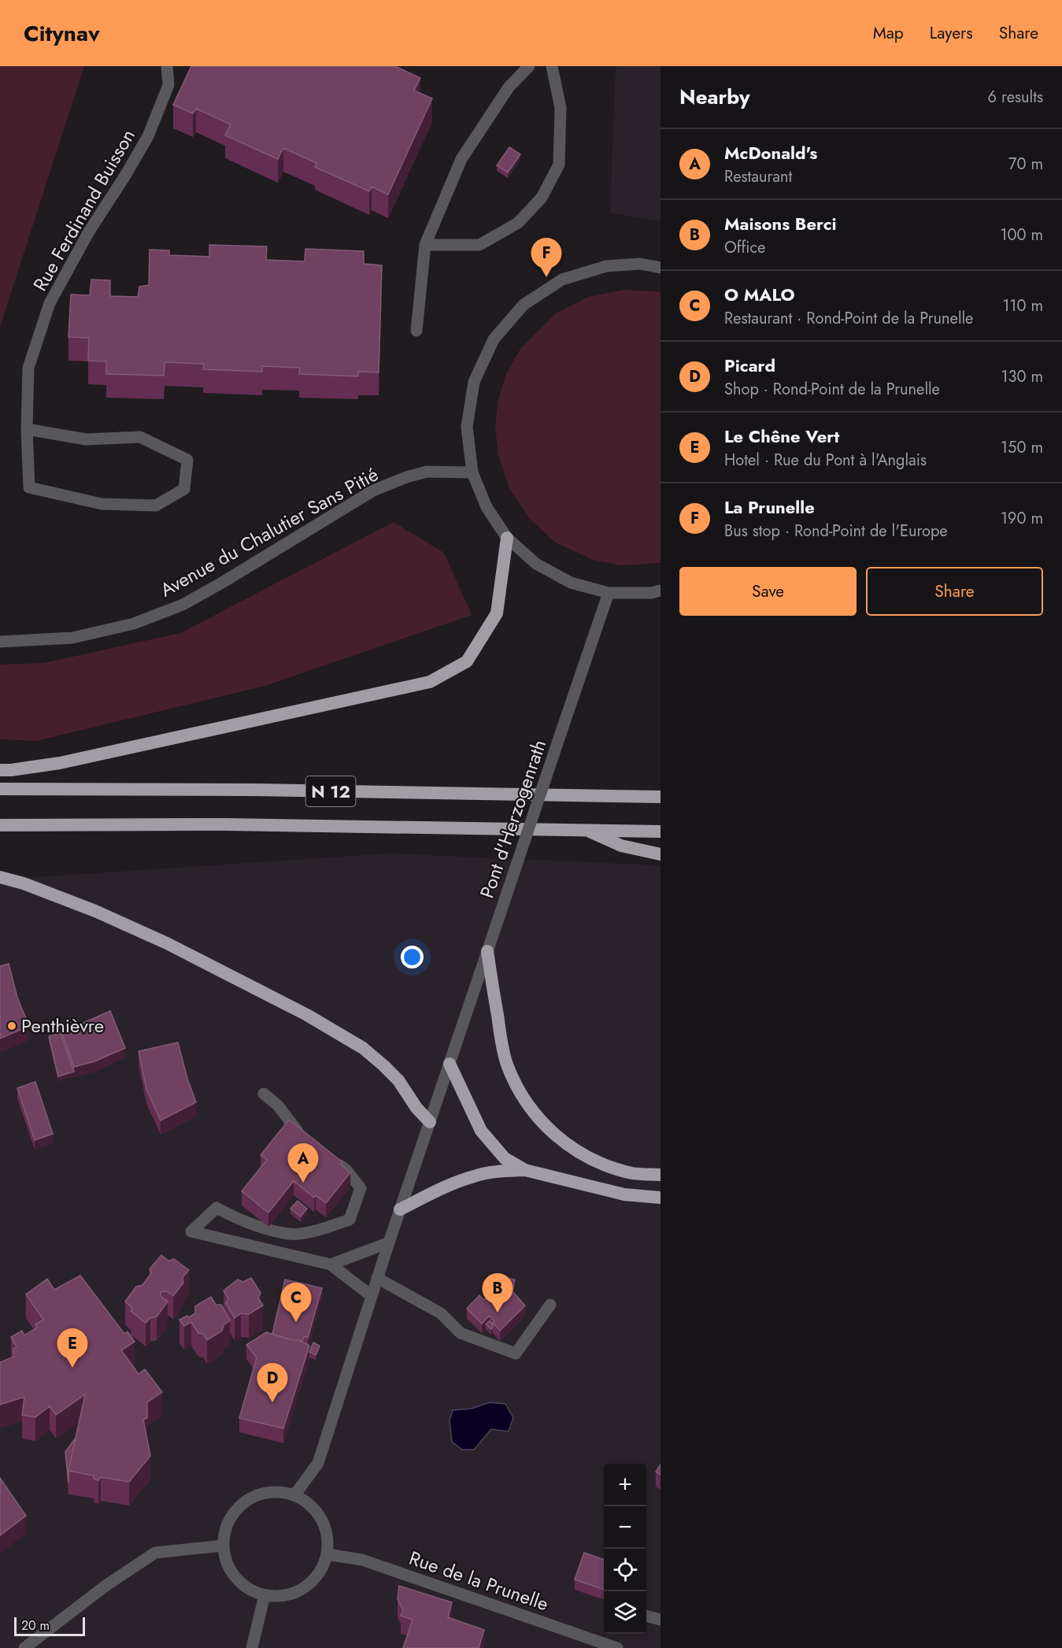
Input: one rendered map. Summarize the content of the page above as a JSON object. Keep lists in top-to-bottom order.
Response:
{
  "streets": {
    "highway": ["N 12"],
    "street": [
      "Rue Ferdinand Buisson",
      "Avenue du Chalutier Sans Pitié",
      "Pont d'Herzogenrath",
      "Rue de la Prunelle"
    ]
  },
  "crossings": [
    ["Pont d'Herzogenrath", "Rue de la Prunelle"]
  ],
  "places": ["Penthièvre"],
  "scale_bar": "20 m",
  "page": {
    "header": "Citynav",
    "nav": ["Map", "Layers", "Share"],
    "heading": ["Nearby", "6 results"],
    "list": [
      {
        "mark": "A",
        "name": "McDonald's",
        "note": "Restaurant",
        "value": "70 m"
      },
      {
        "mark": "B",
        "name": "Maisons Berci",
        "note": "Office",
        "value": "100 m"
      },
      {
        "mark": "C",
        "name": "O MALO",
        "note": "Restaurant · Rond-Point de la Prunelle",
        "value": "110 m"
      },
      {
        "mark": "D",
        "name": "Picard",
        "note": "Shop · Rond-Point de la Prunelle",
        "value": "130 m"
      },
      {
        "mark": "E",
        "name": "Le Chêne Vert",
        "note": "Hotel · Rue du Pont à l'Anglais",
        "value": "150 m"
      },
      {
        "mark": "F",
        "name": "La Prunelle",
        "note": "Bus stop · Rond-Point de l'Europe",
        "value": "190 m"
      }
    ],
    "pins": [
      "F",
      "A",
      "B",
      "C",
      "E",
      "D"
    ],
    "buttons": ["Save", "Share"],
    "map_buttons": ["+", "−"],
    "scale": "20 m"
  }
}
